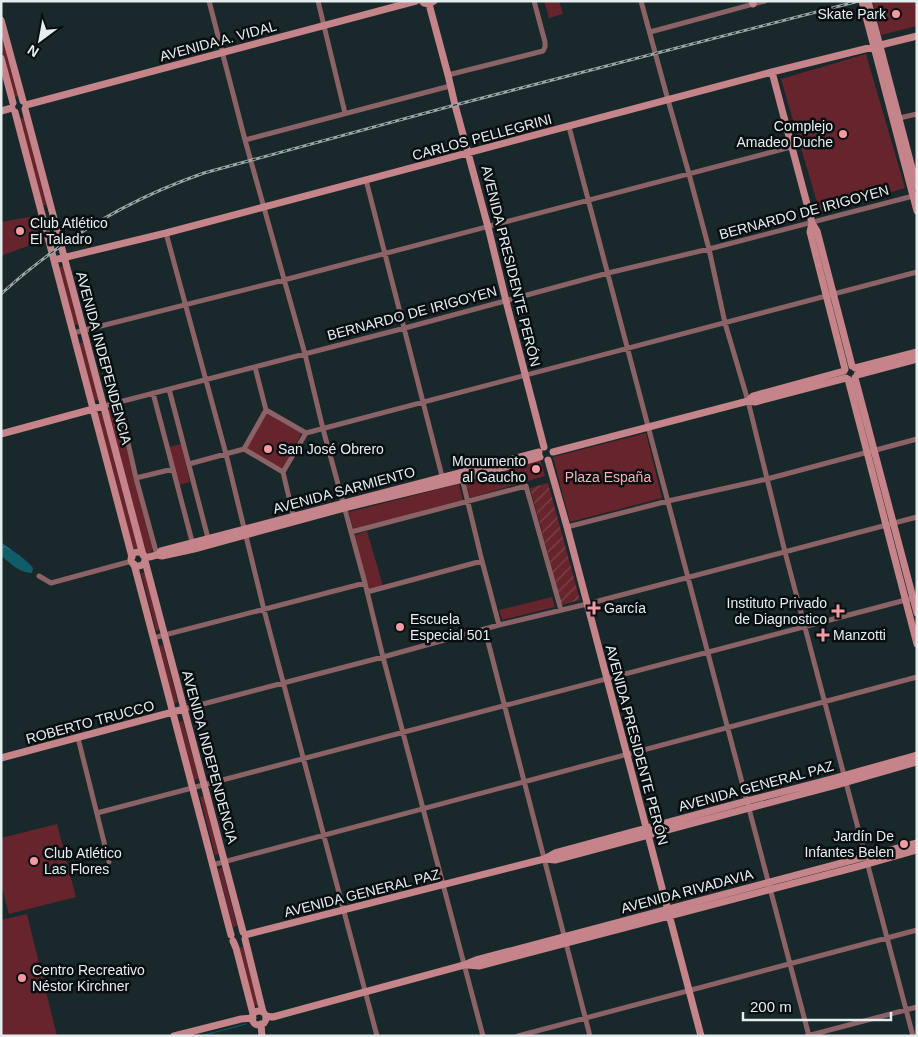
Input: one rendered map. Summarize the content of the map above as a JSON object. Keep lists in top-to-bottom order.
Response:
{
  "streets": {
    "main road": [
      "AVENIDA A. VIDAL",
      "CARLOS PELLEGRINI",
      "BERNARDO DE IRIGOYEN",
      "AVENIDA PRESIDENTE PERÓN",
      "AVENIDA INDEPENDENCIA",
      "AVENIDA SARMIENTO",
      "ROBERTO TRUCCO",
      "AVENIDA GENERAL PAZ",
      "AVENIDA RIVADAVIA"
    ]
  },
  "crossings": [
    ["AVENIDA A. VIDAL", "AVENIDA INDEPENDENCIA"],
    ["CARLOS PELLEGRINI", "AVENIDA PRESIDENTE PERÓN"],
    ["CARLOS PELLEGRINI", "AVENIDA INDEPENDENCIA"],
    ["BERNARDO DE IRIGOYEN", "AVENIDA PRESIDENTE PERÓN"],
    ["BERNARDO DE IRIGOYEN", "AVENIDA INDEPENDENCIA"],
    ["AVENIDA PRESIDENTE PERÓN", "AVENIDA SARMIENTO"],
    ["AVENIDA PRESIDENTE PERÓN", "AVENIDA GENERAL PAZ"],
    ["AVENIDA PRESIDENTE PERÓN", "AVENIDA RIVADAVIA"],
    ["AVENIDA INDEPENDENCIA", "AVENIDA SARMIENTO"],
    ["AVENIDA INDEPENDENCIA", "ROBERTO TRUCCO"],
    ["AVENIDA INDEPENDENCIA", "AVENIDA GENERAL PAZ"],
    ["AVENIDA INDEPENDENCIA", "AVENIDA RIVADAVIA"]
  ],
  "parks": ["Plaza España"],
  "places": {
    "other": [
      "Skate Park",
      "Complejo Amadeo Duche",
      "Club Atlético El Taladro",
      "San José Obrero",
      "Monumento al Gaucho",
      "Escuela Especial 501",
      "Jardín De Infantes Belen",
      "Club Atlético Las Flores",
      "Centro Recreativo Néstor Kirchner"
    ],
    "health": ["García", "Instituto Privado de Diagnostico", "Manzotti"]
  },
  "scale_bar": "200 m",
  "north": "bottom left"
}
